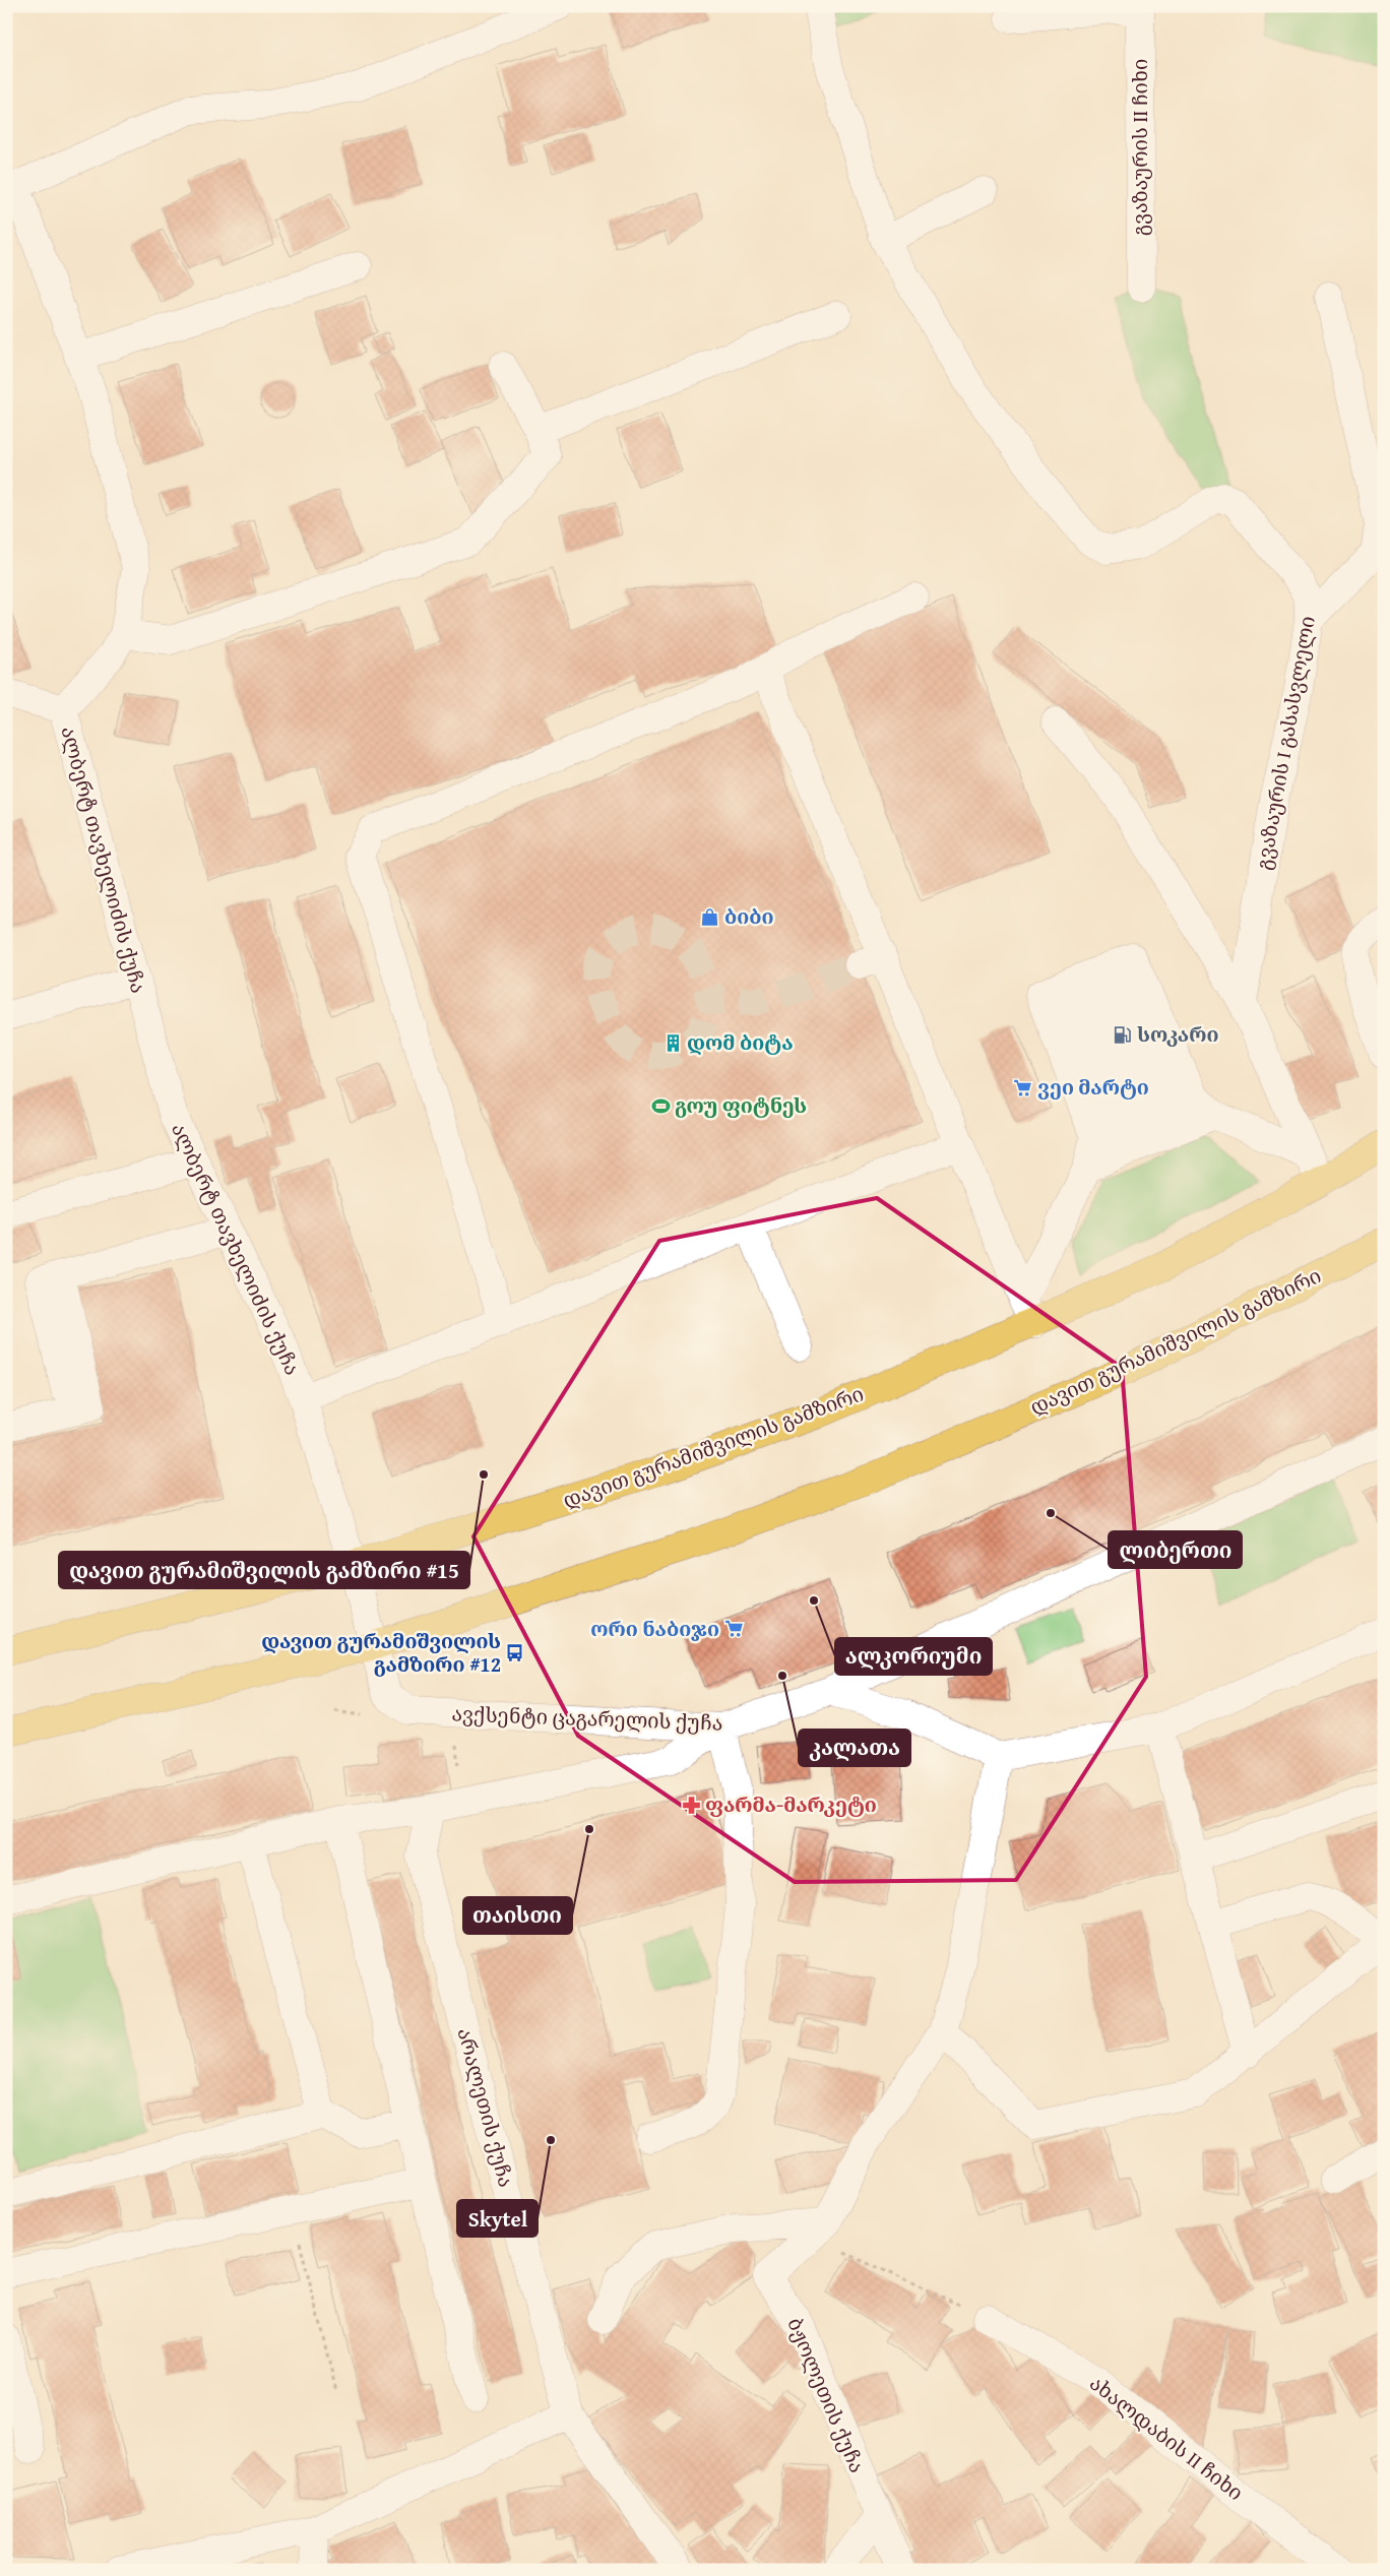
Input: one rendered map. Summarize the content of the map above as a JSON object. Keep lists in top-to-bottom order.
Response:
{
  "streets": {
    "main road": ["დავით გურამიშვილის გამზირი"],
    "street": [
      "გვაზაურის II ჩიხი",
      "გვაზაურის I გასასვლელი",
      "ალბერტ თავხელიძის ქუჩა",
      "ავქსენტი ცაგარელის ქუჩა",
      "არალეთის ქუჩა",
      "ბჟოლეთის ქუჩა",
      "ახალდაბის II ჩიხი"
    ]
  },
  "crossings": [
    ["ალბერტ თავხელიძის ქუჩა", "დავით გურამიშვილის გამზირი"],
    ["ალბერტ თავხელიძის ქუჩა", "ავქსენტი ცაგარელის ქუჩა"],
    ["დავით გურამიშვილის გამზირი", "ავქსენტი ცაგარელის ქუჩა"]
  ],
  "places": {
    "shop": ["ბიბი"],
    "fuel station": ["სოკარი"],
    "building": ["დომ ბიტა"],
    "supermarket": ["ვეი მარტი", "ორი ნაბიჯი"],
    "sports": ["გოუ ფიტნეს"],
    "other": [
      "დავით გურამიშვილის გამზირი #15",
      "ლიბერთი",
      "ალკორიუმი",
      "კალათა",
      "თაისთი",
      "Skytel"
    ],
    "bus stop": ["დავით გურამიშვილის გამზირი #12"],
    "pharmacy": ["ფარმა-მარკეტი"]
  }
}
